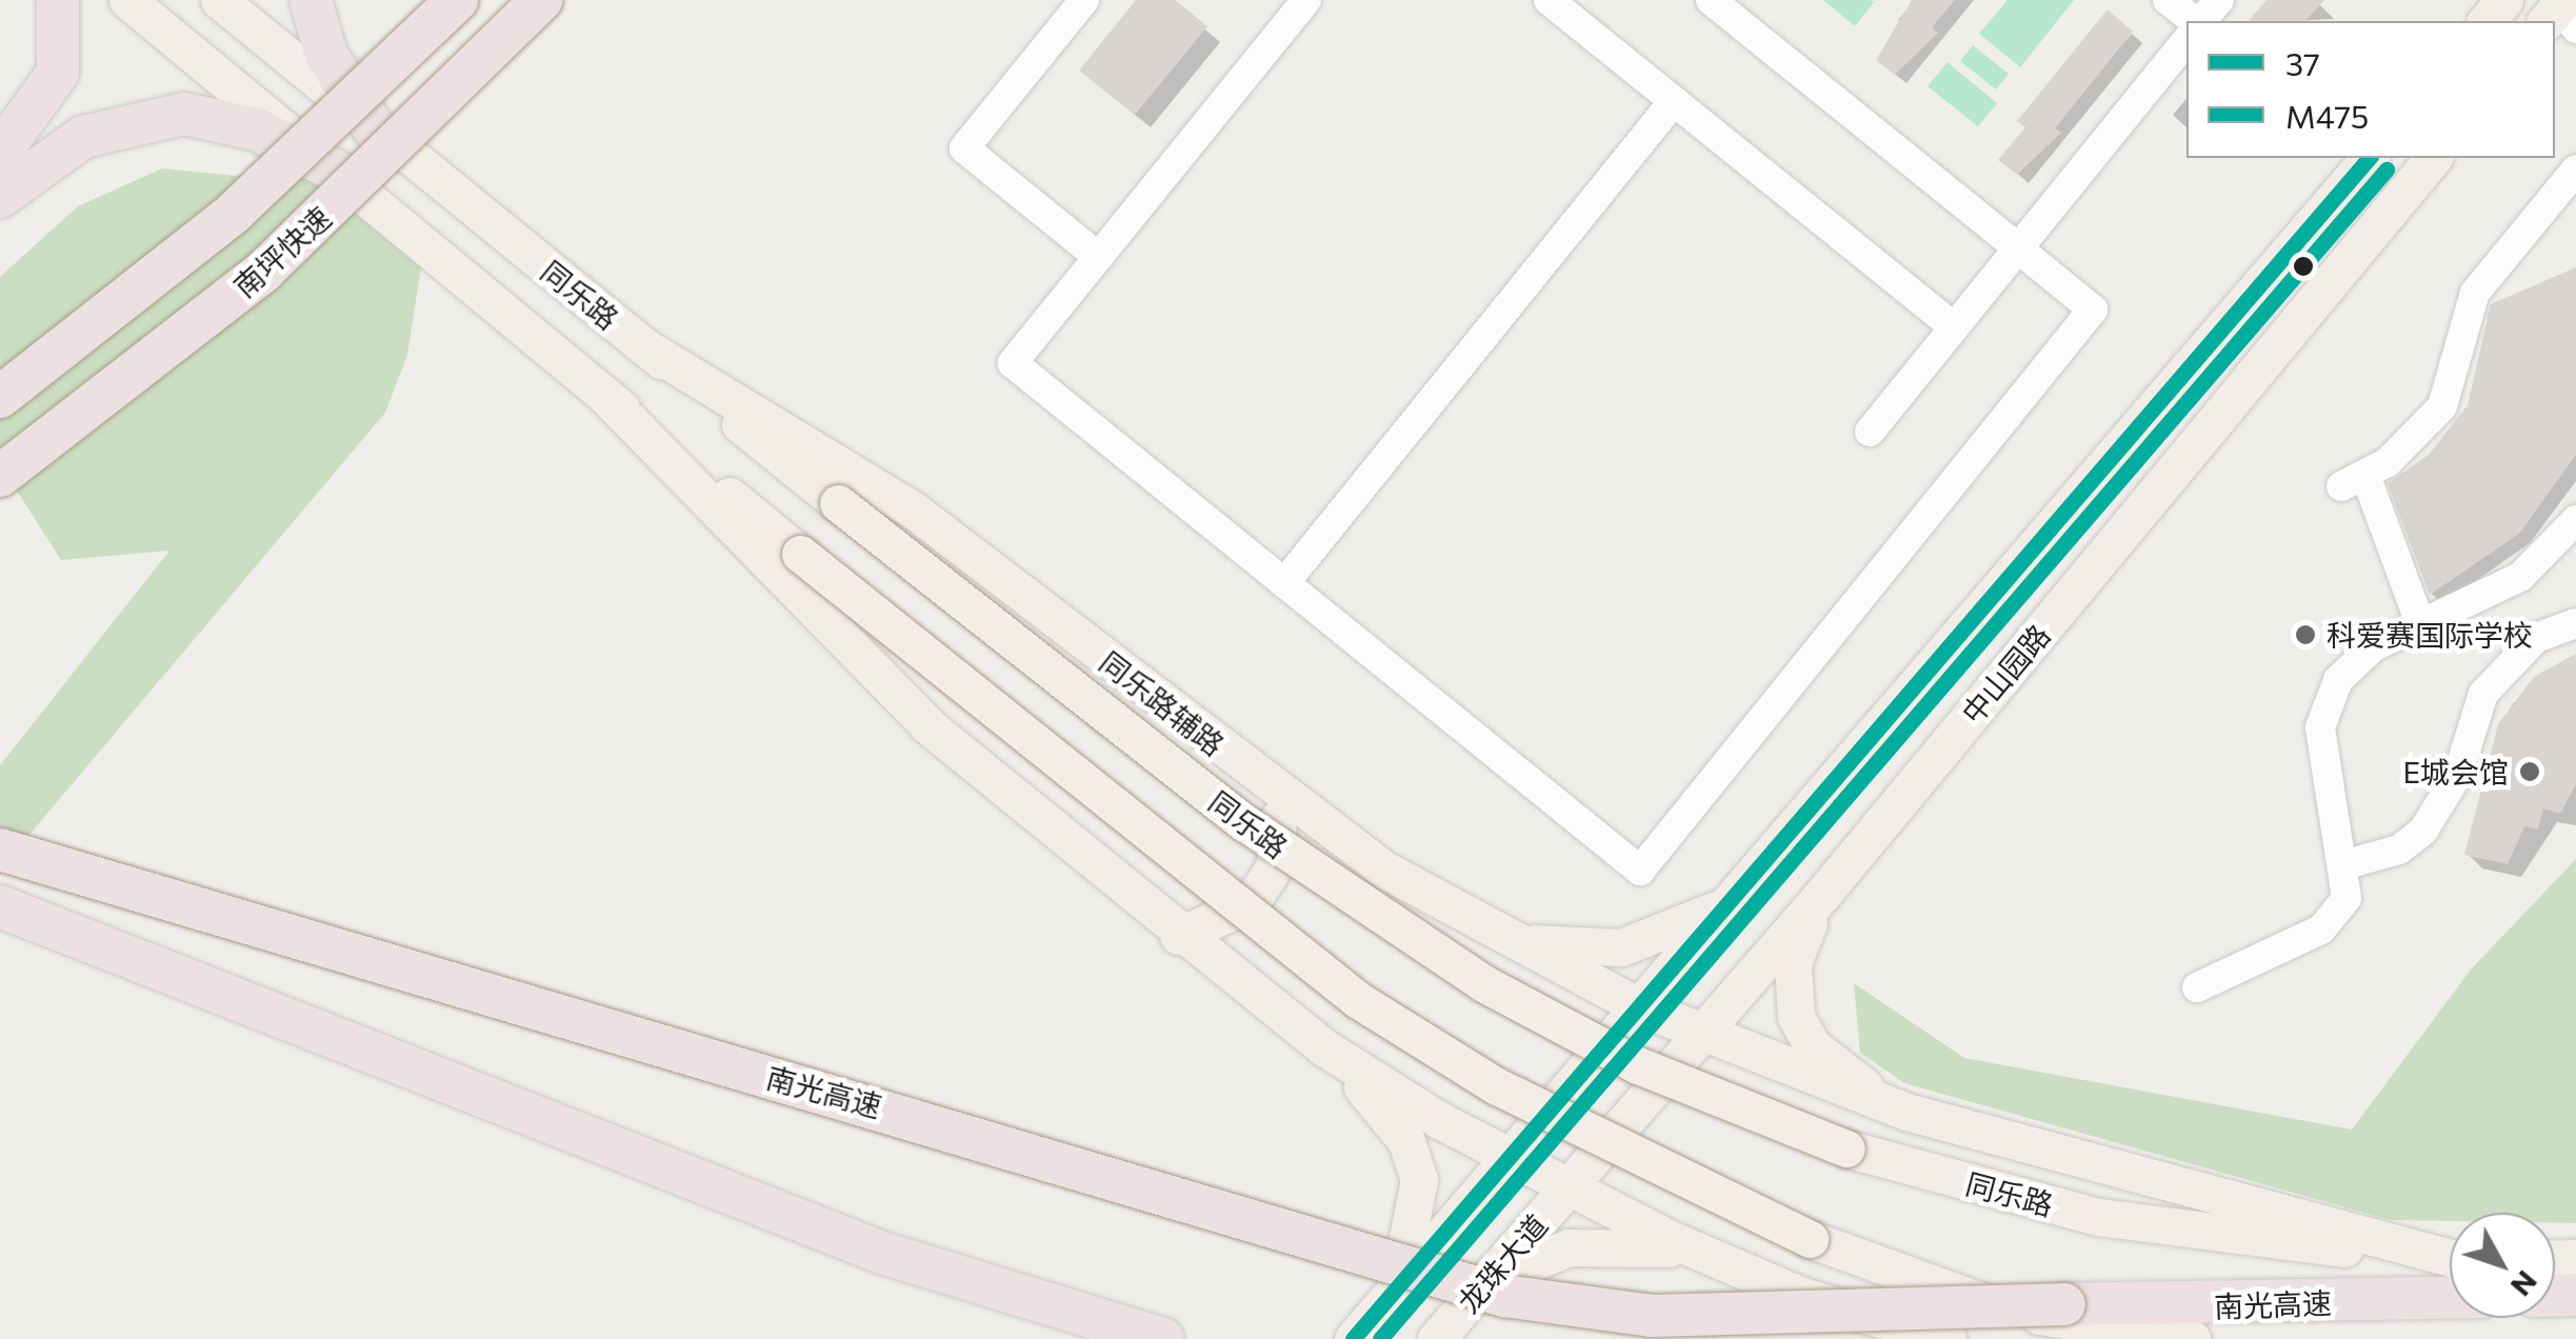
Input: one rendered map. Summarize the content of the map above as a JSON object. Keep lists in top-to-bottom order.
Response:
{
  "streets": {
    "highway": ["南坪快速", "南光高速"],
    "main road": [
      "同乐路",
      "中山园路",
      "同乐路辅路",
      "龙珠大道"
    ]
  },
  "crossings": [
    ["同乐路", "同乐路辅路"],
    ["中山园路", "同乐路辅路"],
    ["中山园路", "龙珠大道"]
  ],
  "places": ["科爱赛国际学校", "E城会馆"],
  "lines": ["transit line 37", "transit line M475"],
  "legend": ["37", "M475"],
  "north": "bottom right"
}
